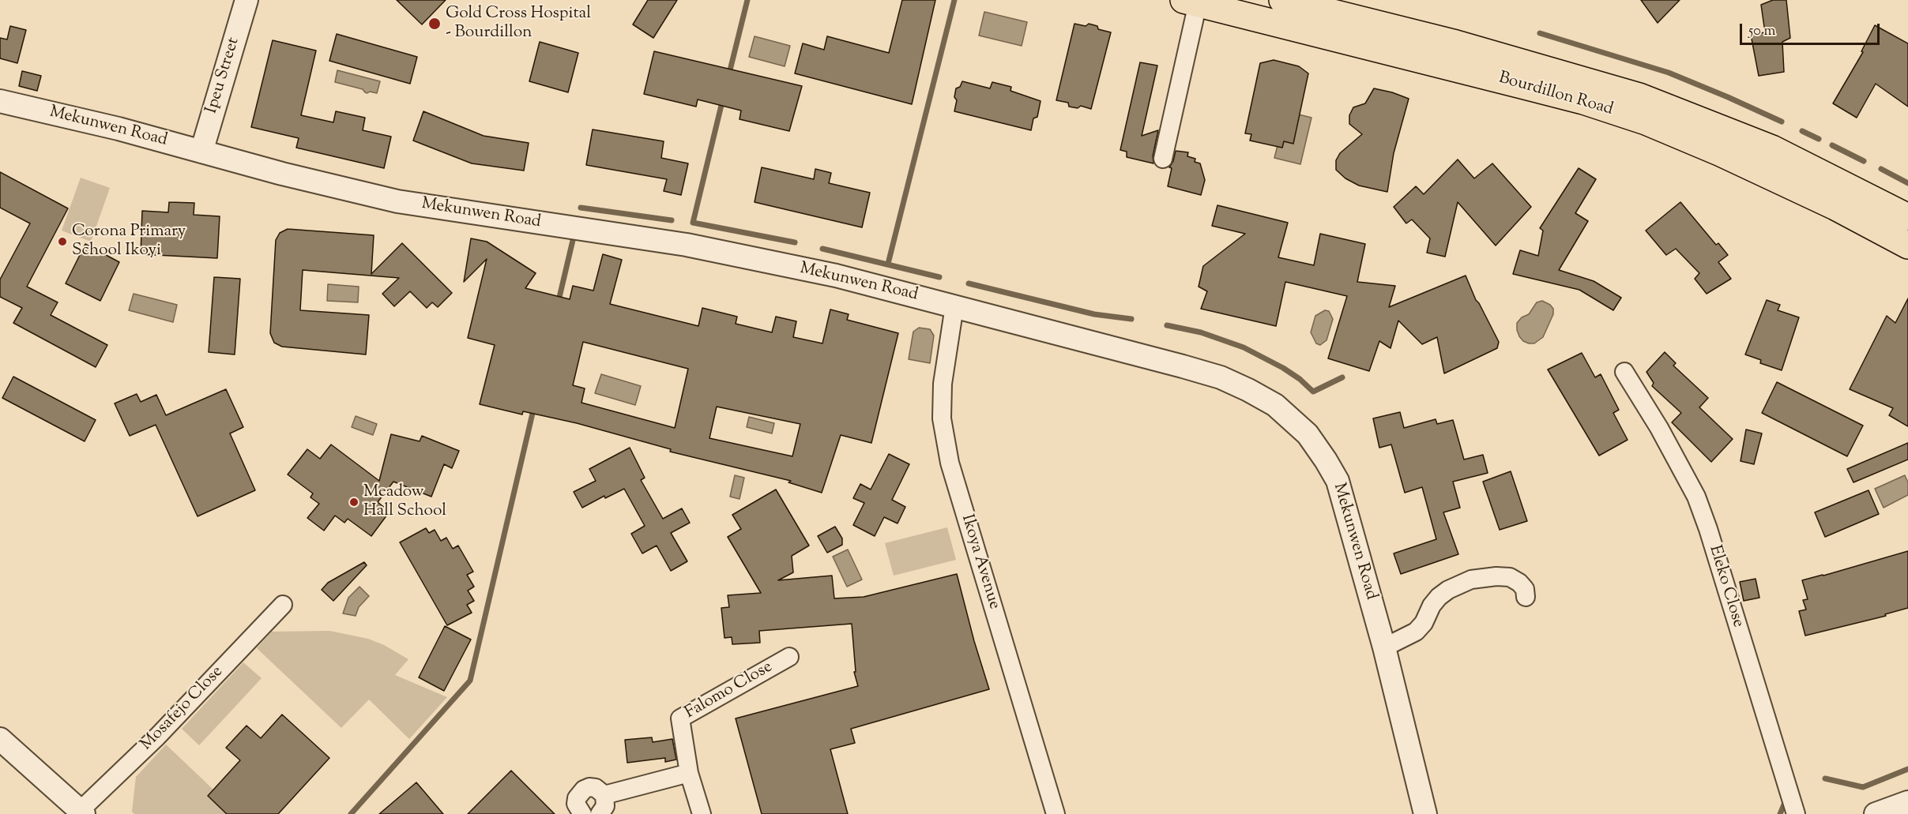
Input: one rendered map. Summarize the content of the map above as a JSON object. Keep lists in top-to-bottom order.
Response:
{
  "streets": {
    "main road": ["Bourdillon Road"],
    "street": [
      "Ipeu Street",
      "Mekunwen Road",
      "Ikoya Avenue",
      "Eleko Close",
      "Falomo Close",
      "Mosafejo Close"
    ]
  },
  "crossings": [
    ["Ipeu Street", "Mekunwen Road"],
    ["Mekunwen Road", "Ikoya Avenue"]
  ],
  "places": ["Gold Cross Hospital - Bourdillon", "Corona Primary School Ikoyi", "Meadow Hall School"],
  "scale_bar": "50 m"
}
